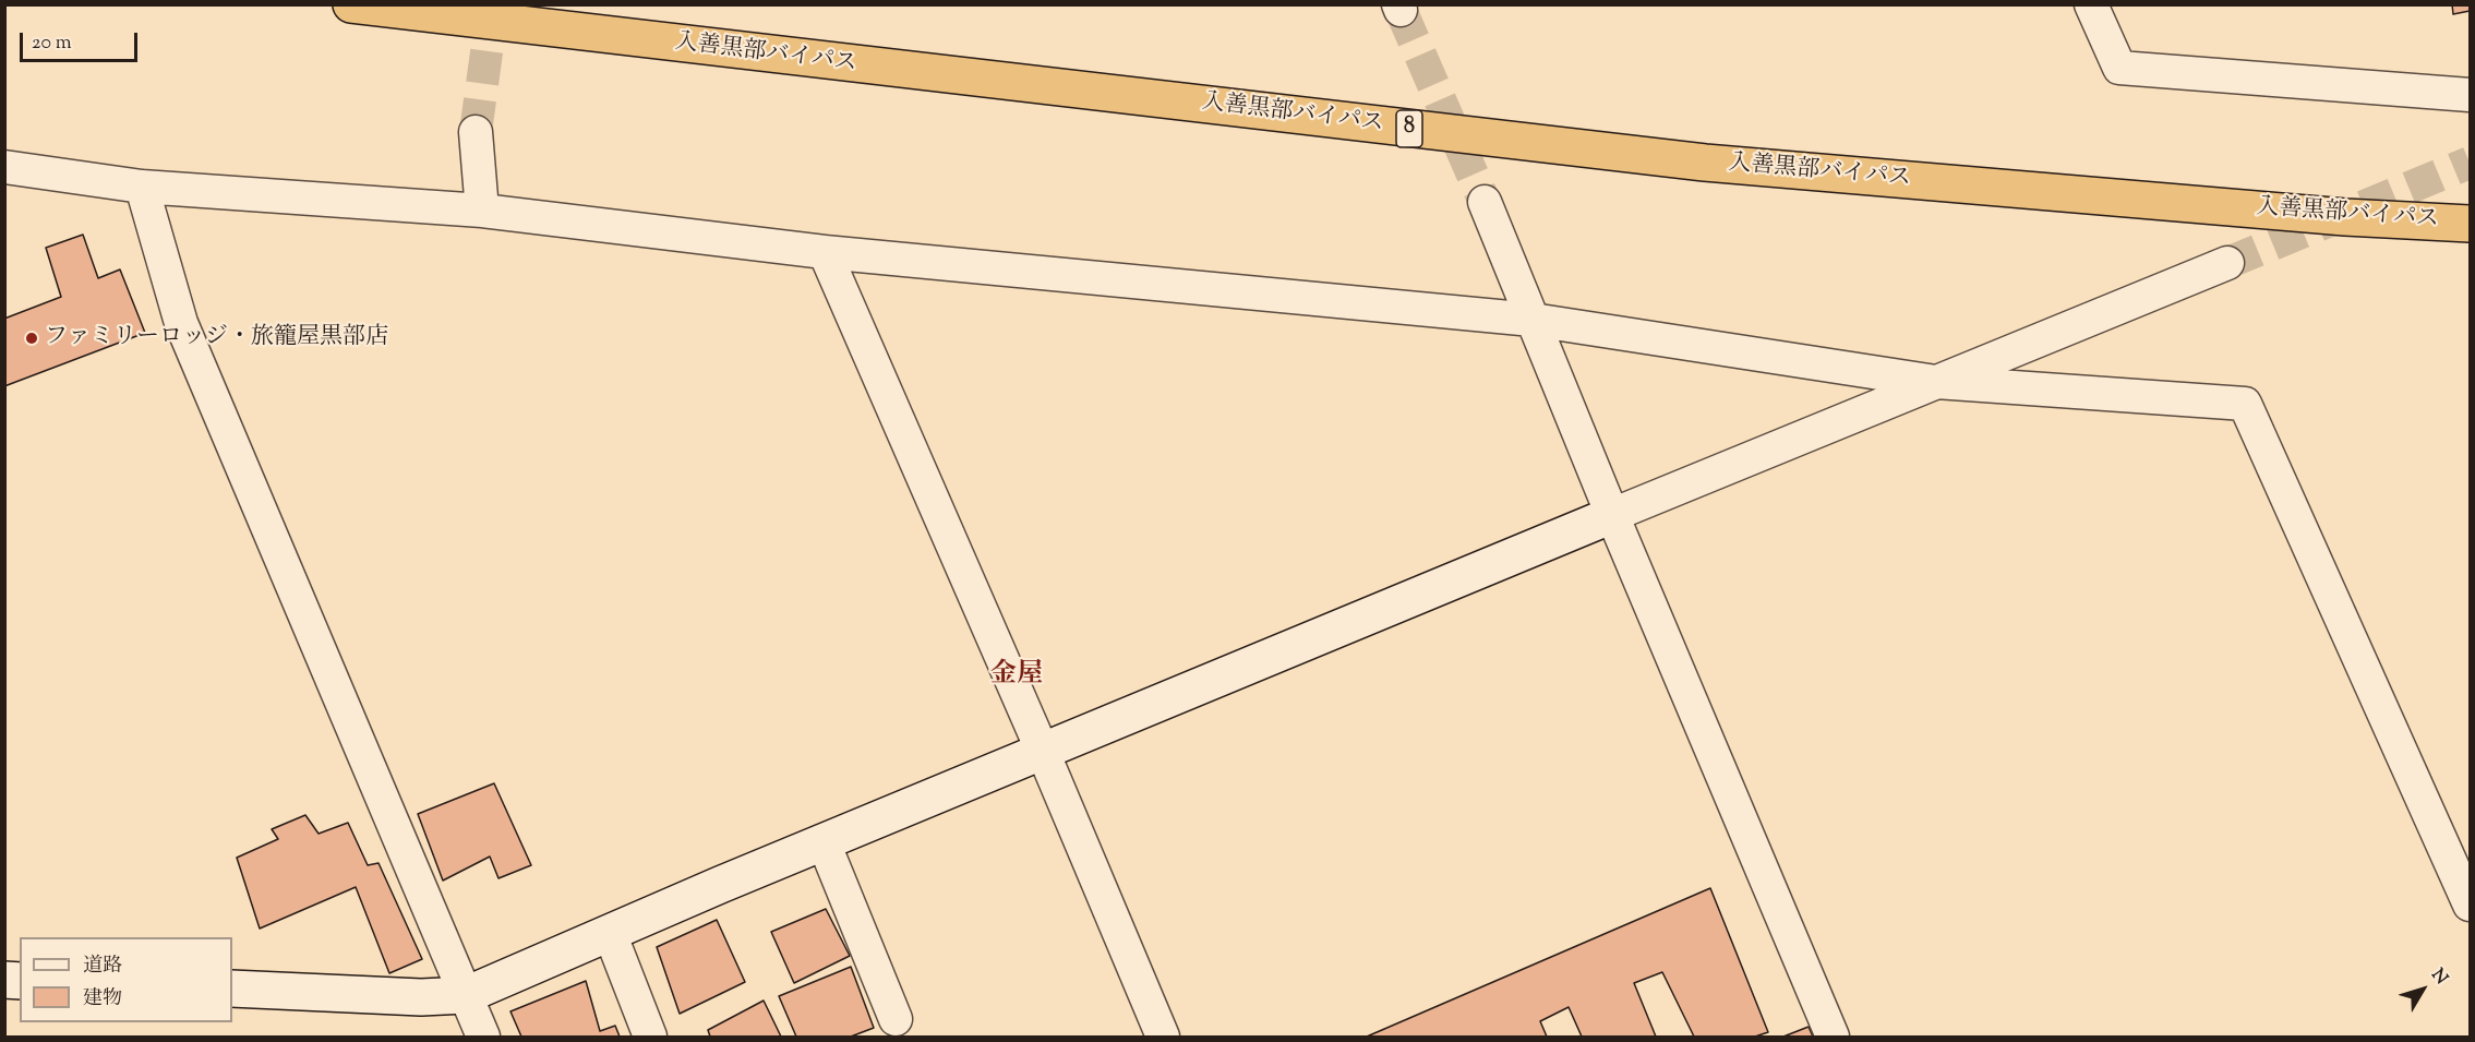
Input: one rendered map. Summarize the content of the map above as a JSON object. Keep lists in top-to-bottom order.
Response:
{
  "streets": {
    "highway": ["入善黒部バイパス", "8"]
  },
  "districts": ["金屋"],
  "places": ["ファミリーロッジ・旅籠屋黒部店"],
  "legend": ["道路", "建物"],
  "scale_bar": "20 m",
  "north": "top right"
}
